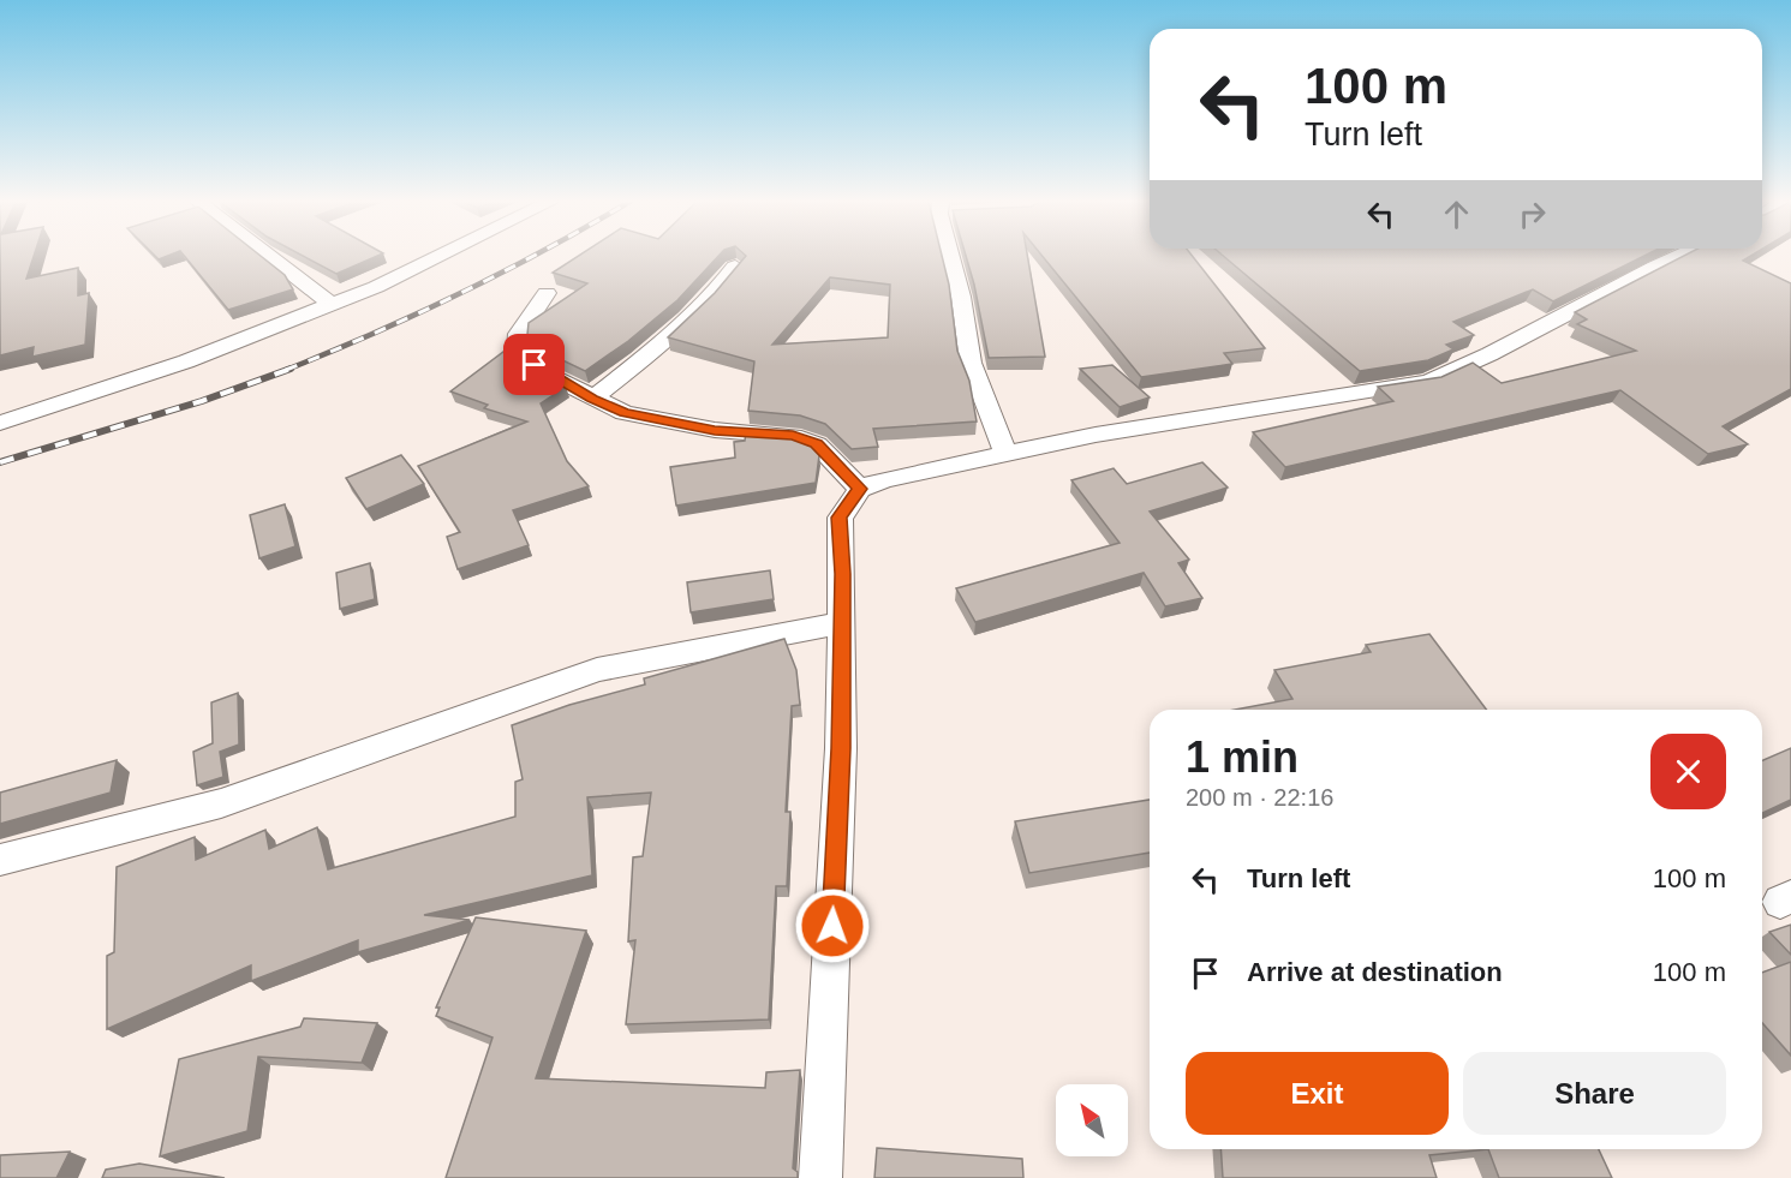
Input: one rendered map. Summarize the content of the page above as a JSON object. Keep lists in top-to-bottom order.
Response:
{
  "north": "top left",
  "page": {
    "turn": ["100 m", "Turn left"],
    "heading": ["1 min", "200 m · 22:16"],
    "list": [
      {
        "name": "Turn left",
        "value": "100 m"
      },
      {
        "name": "Arrive at destination",
        "value": "100 m"
      }
    ],
    "buttons": ["Exit", "Share"]
  }
}
